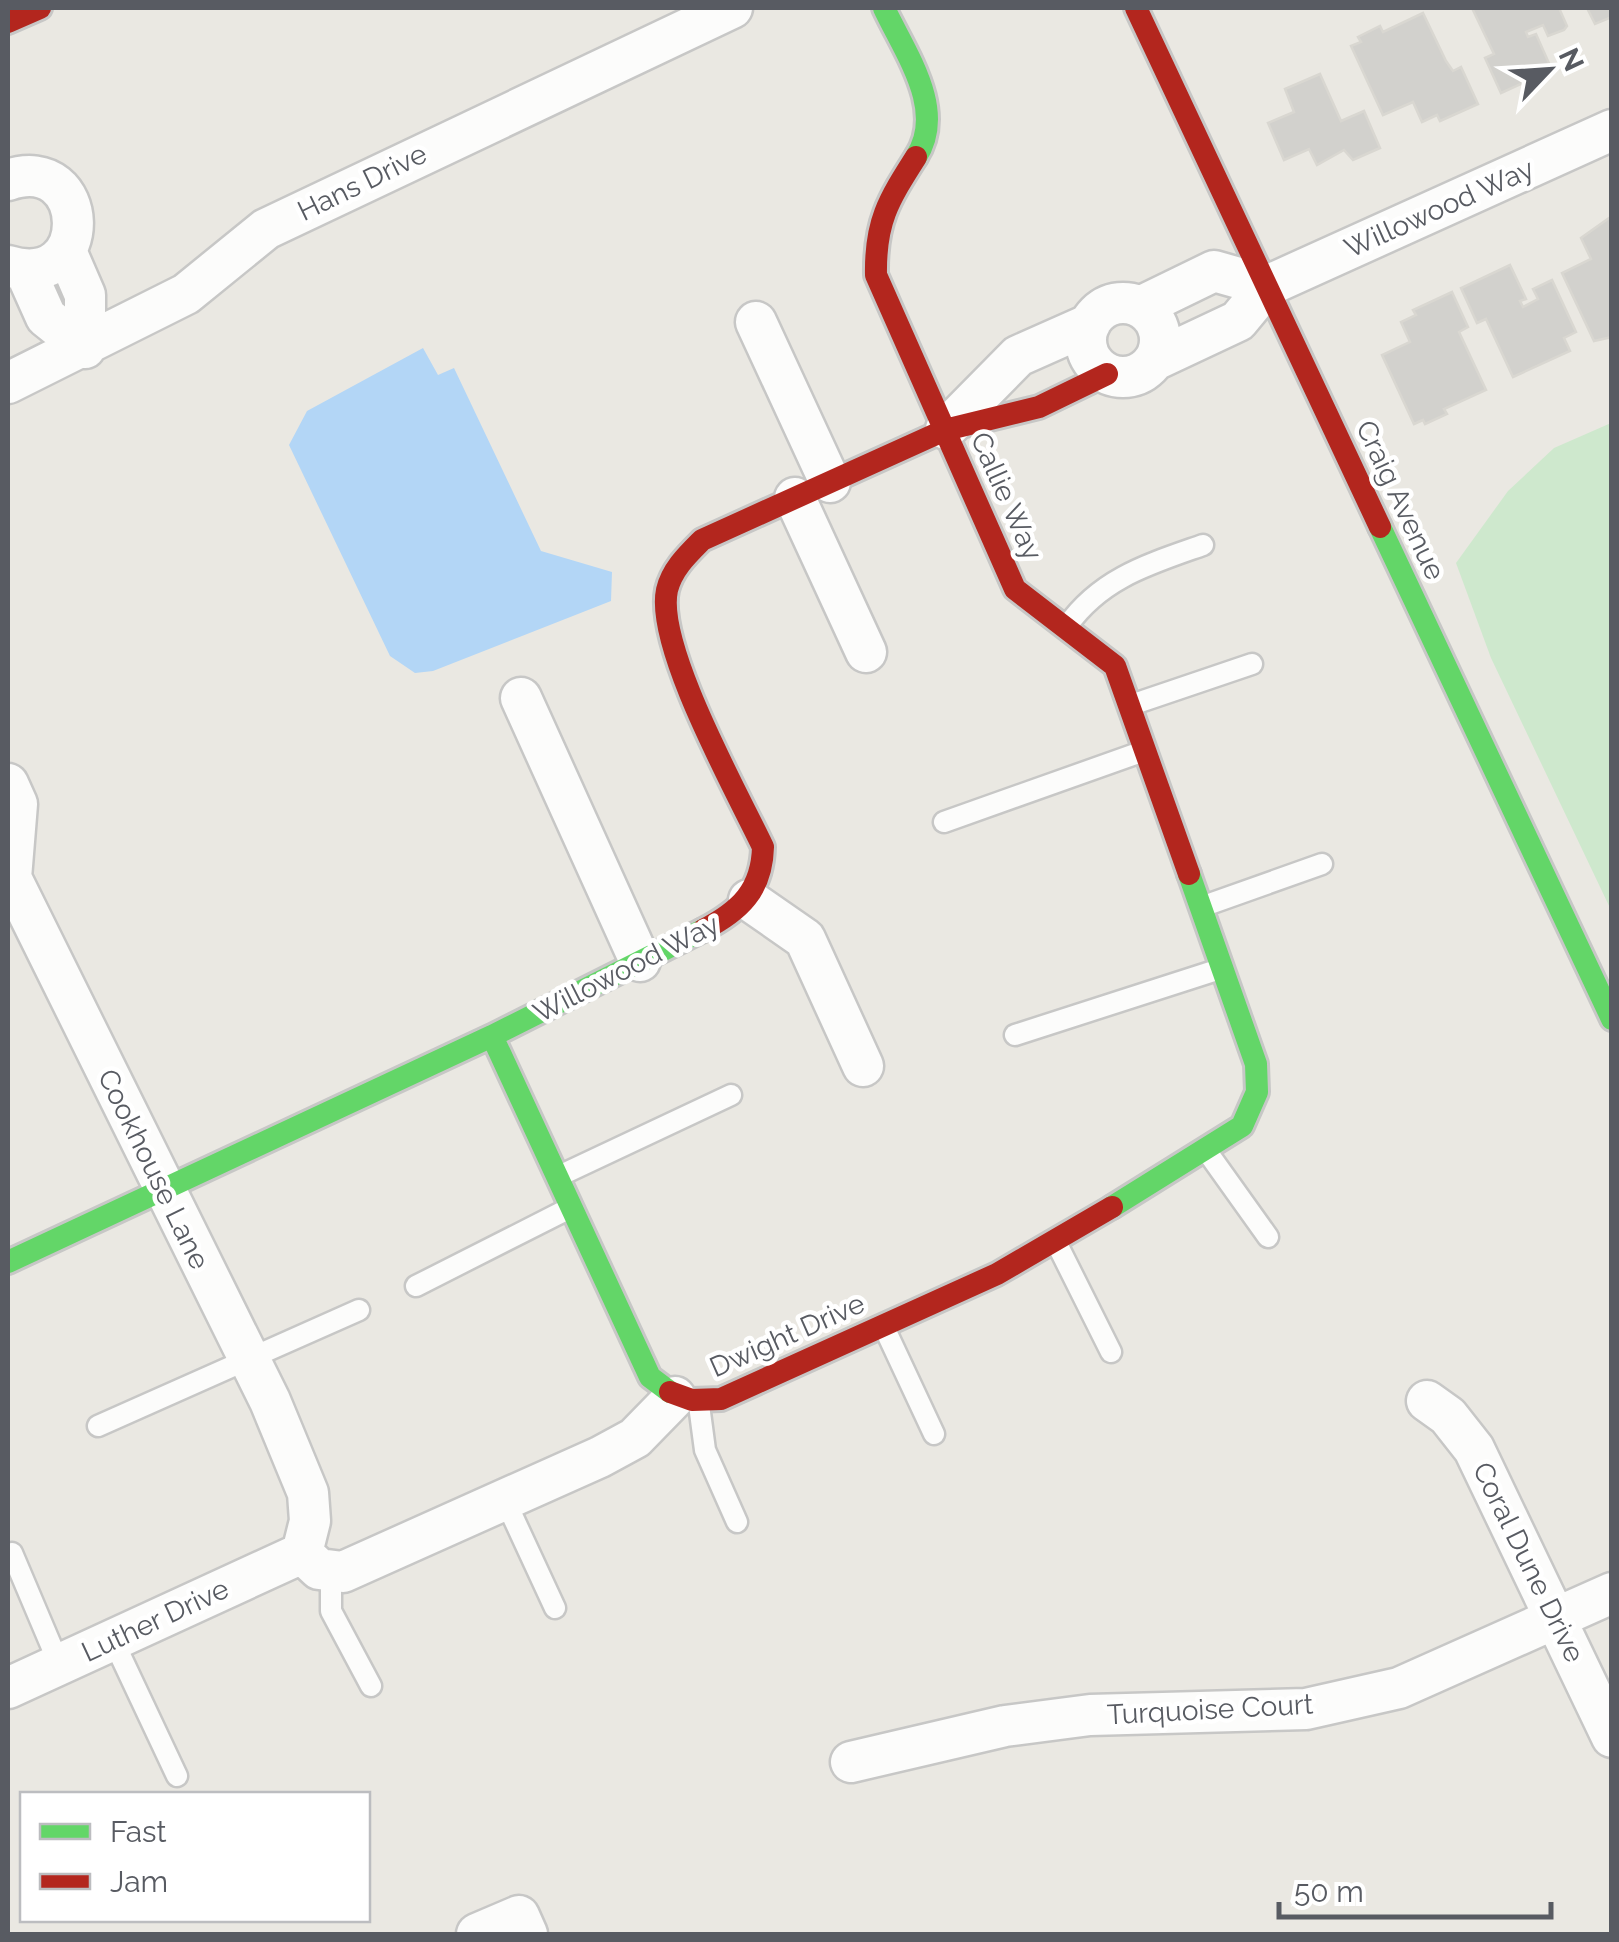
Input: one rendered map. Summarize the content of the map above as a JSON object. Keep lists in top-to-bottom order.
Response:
{
  "streets": {
    "street": [
      "Hans Drive",
      "Willowood Way",
      "Callie Way",
      "Craig Avenue",
      "Cookhouse Lane",
      "Dwight Drive",
      "Coral Dune Drive",
      "Luther Drive",
      "Turquoise Court"
    ]
  },
  "crossings": [
    ["Willowood Way", "Callie Way"],
    ["Willowood Way", "Craig Avenue"],
    ["Willowood Way", "Cookhouse Lane"],
    ["Callie Way", "Dwight Drive"],
    ["Cookhouse Lane", "Luther Drive"],
    ["Dwight Drive", "Luther Drive"],
    ["Coral Dune Drive", "Turquoise Court"]
  ],
  "legend": ["Fast", "Jam"],
  "scale_bar": "50 m",
  "north": "top right"
}
